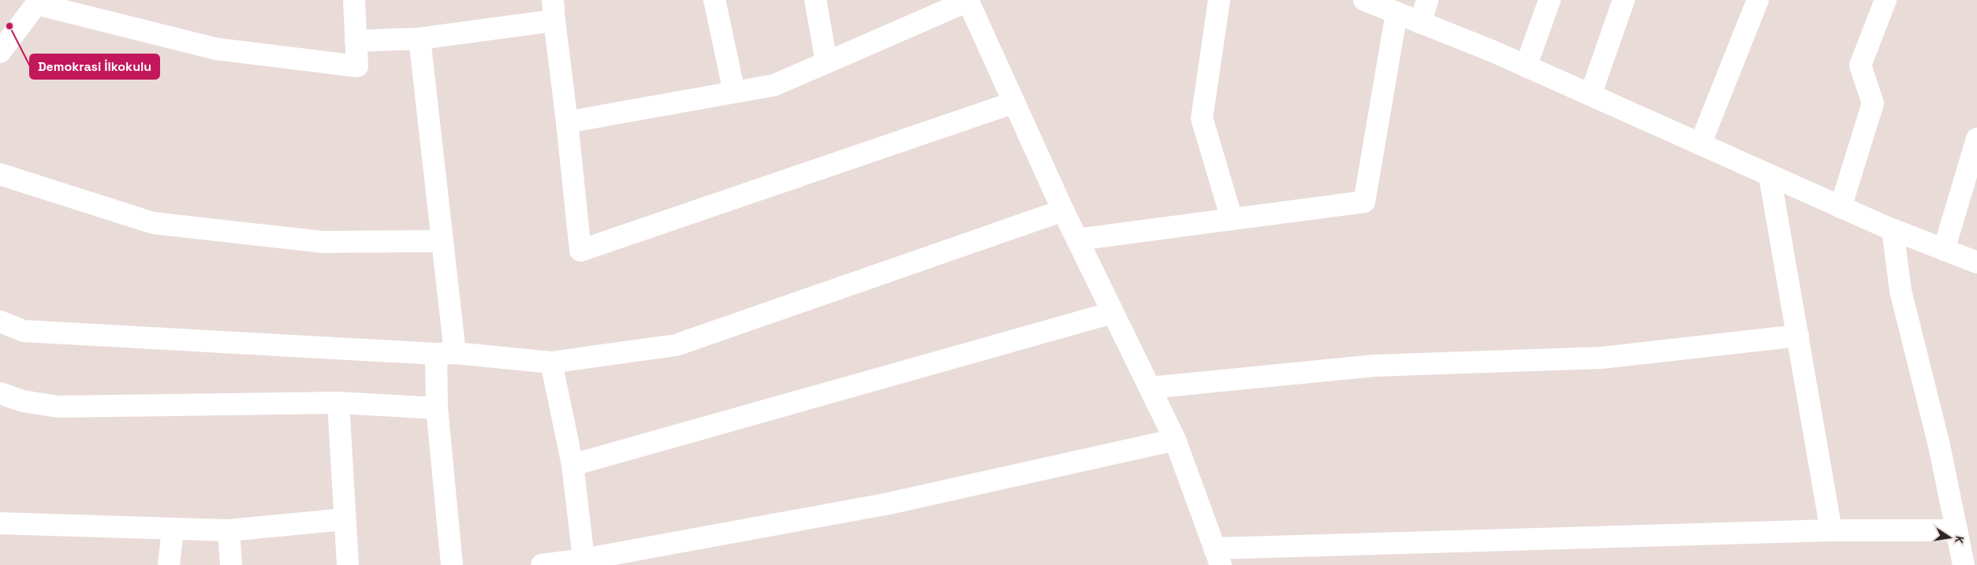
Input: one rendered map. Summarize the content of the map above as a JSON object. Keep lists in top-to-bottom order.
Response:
{
  "places": ["Demokrasi İlkokulu"],
  "north": "right"
}
